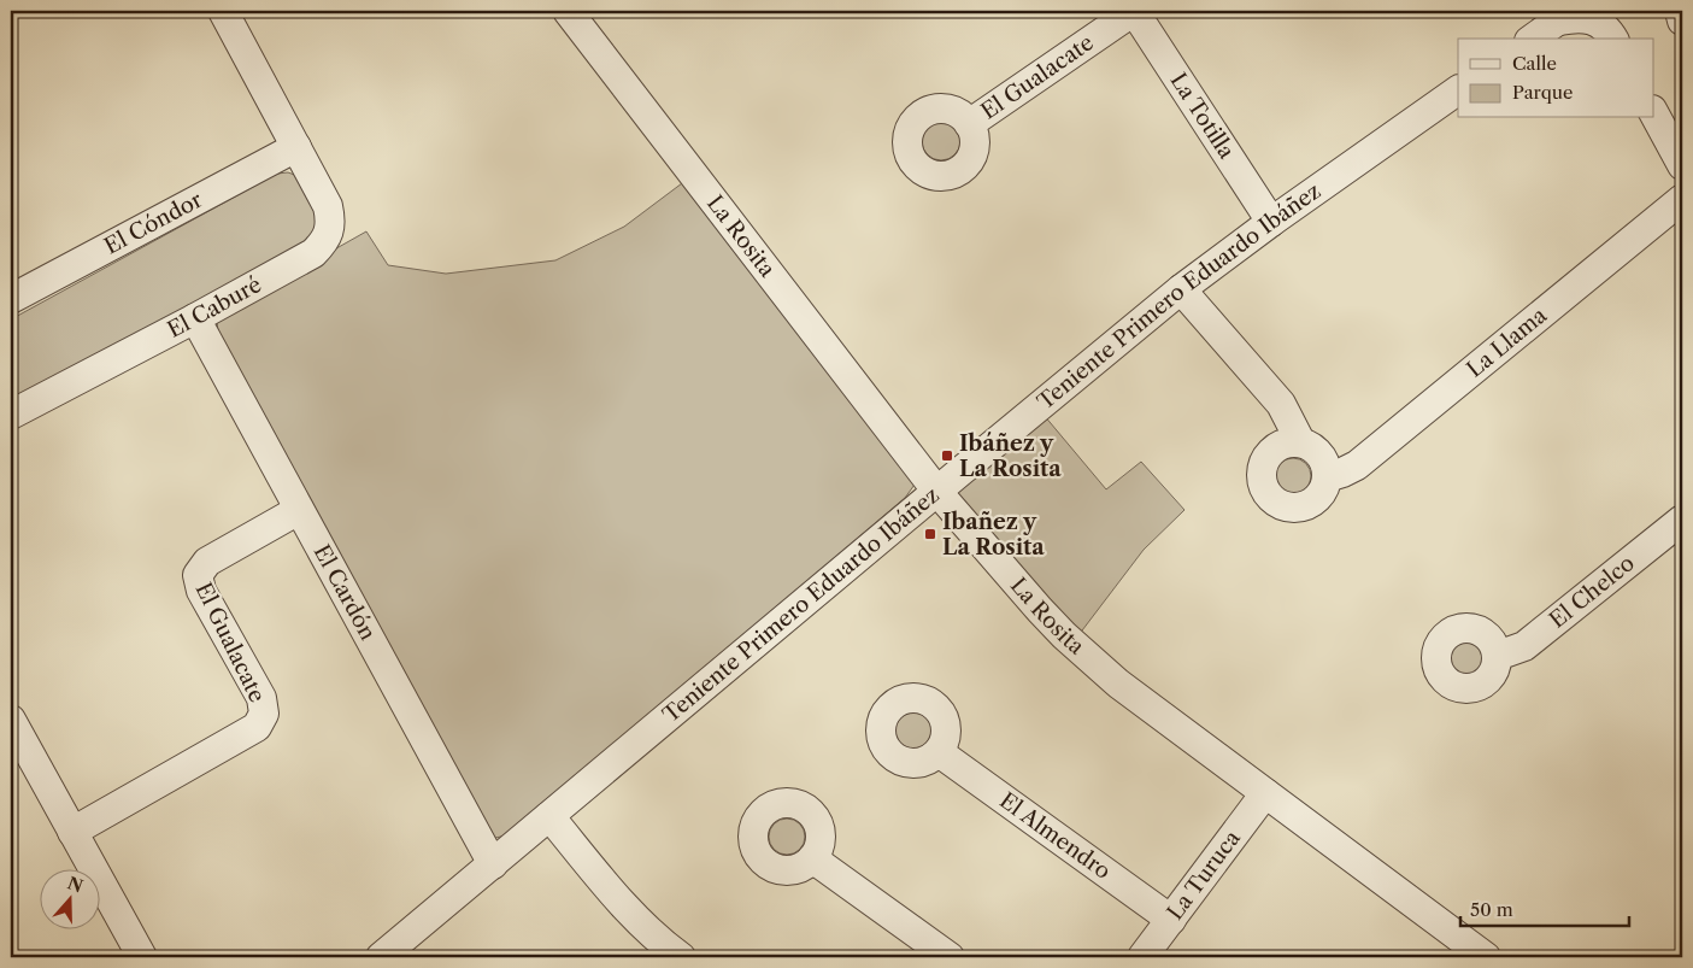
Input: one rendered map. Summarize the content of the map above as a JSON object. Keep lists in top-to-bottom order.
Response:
{
  "streets": {
    "street": [
      "El Gualacate",
      "La Totilla",
      "El Cóndor",
      "La Rosita",
      "Teniente Primero Eduardo Ibáñez",
      "El Caburé",
      "La Llama",
      "El Cardón",
      "El Chelco",
      "El Almendro",
      "La Turuca"
    ]
  },
  "crossings": [
    ["El Gualacate", "La Totilla"],
    ["El Gualacate", "El Cardón"],
    ["La Totilla", "Teniente Primero Eduardo Ibáñez"],
    ["El Cóndor", "El Caburé"],
    ["La Rosita", "Teniente Primero Eduardo Ibáñez"],
    ["La Rosita", "La Turuca"],
    ["Teniente Primero Eduardo Ibáñez", "El Cardón"],
    ["El Caburé", "El Cardón"],
    ["El Almendro", "La Turuca"]
  ],
  "places": {
    "transit": ["Ibáñez y La Rosita", "Ibañez y La Rosita"]
  },
  "legend": ["Calle", "Parque"],
  "scale_bar": "50 m",
  "north": "top"
}
